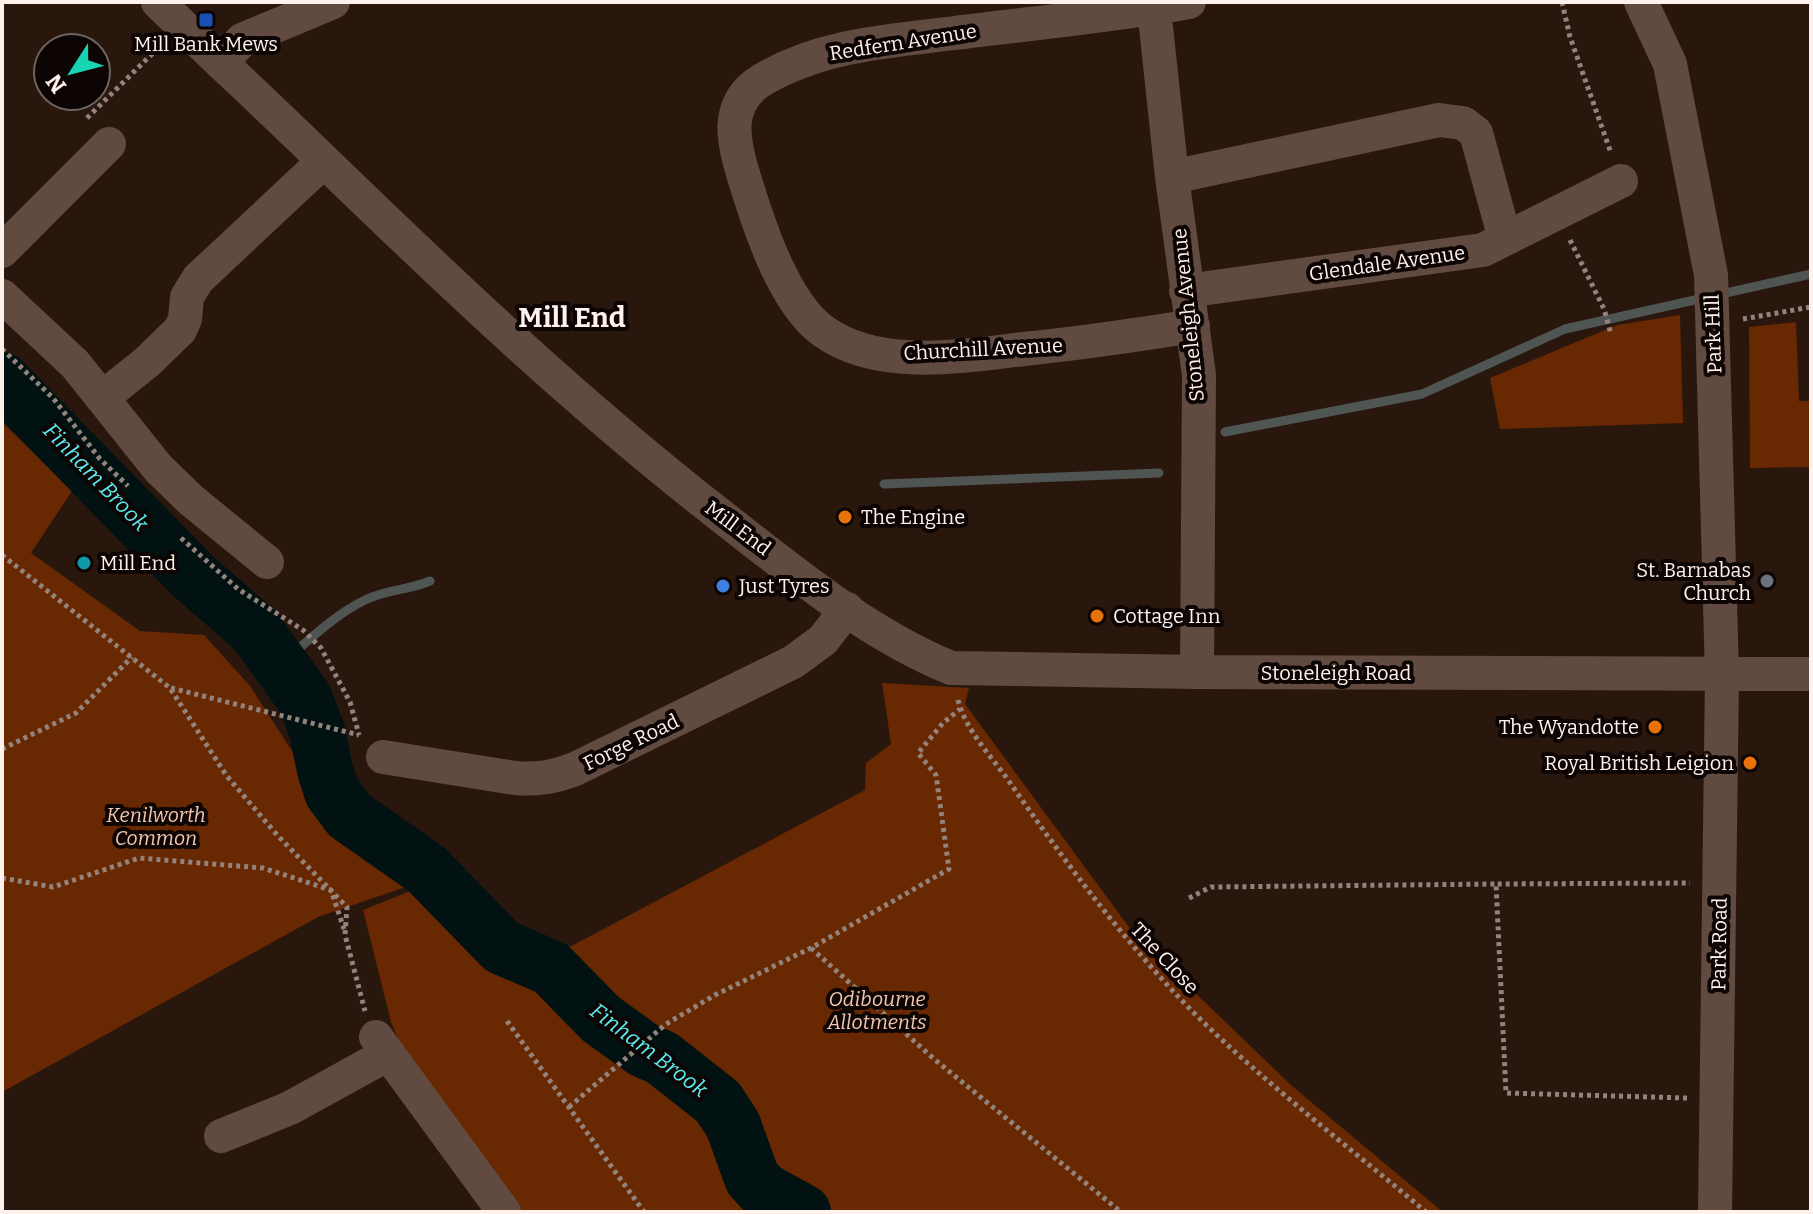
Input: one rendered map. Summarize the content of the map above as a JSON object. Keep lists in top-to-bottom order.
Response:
{
  "streets": {
    "street": [
      "Redfern Avenue",
      "Glendale Avenue",
      "Stoneleigh Avenue",
      "Park Hill",
      "Churchill Avenue",
      "Mill End",
      "Stoneleigh Road",
      "Forge Road",
      "Park Road"
    ],
    "path": ["The Close"]
  },
  "crossings": [
    ["Redfern Avenue", "Stoneleigh Avenue"],
    ["Redfern Avenue", "Churchill Avenue"],
    ["Glendale Avenue", "Stoneleigh Avenue"],
    ["Stoneleigh Avenue", "Churchill Avenue"],
    ["Stoneleigh Avenue", "Stoneleigh Road"],
    ["Park Hill", "Stoneleigh Road"],
    ["Park Hill", "Park Road"],
    ["Mill End", "Stoneleigh Road"],
    ["Mill End", "Forge Road"],
    ["Mill End", "The Close"],
    ["Stoneleigh Road", "Park Road"],
    ["Stoneleigh Road", "The Close"]
  ],
  "districts": ["Mill End"],
  "water": ["Finham Brook"],
  "parks": ["Kenilworth Common", "Odibourne Allotments"],
  "places": {
    "transit": ["Mill Bank Mews"],
    "other": [
      "The Engine",
      "Mill End",
      "St. Barnabas Church",
      "Just Tyres",
      "Cottage Inn",
      "The Wyandotte",
      "Royal British Leigion"
    ]
  },
  "north": "bottom left"
}
